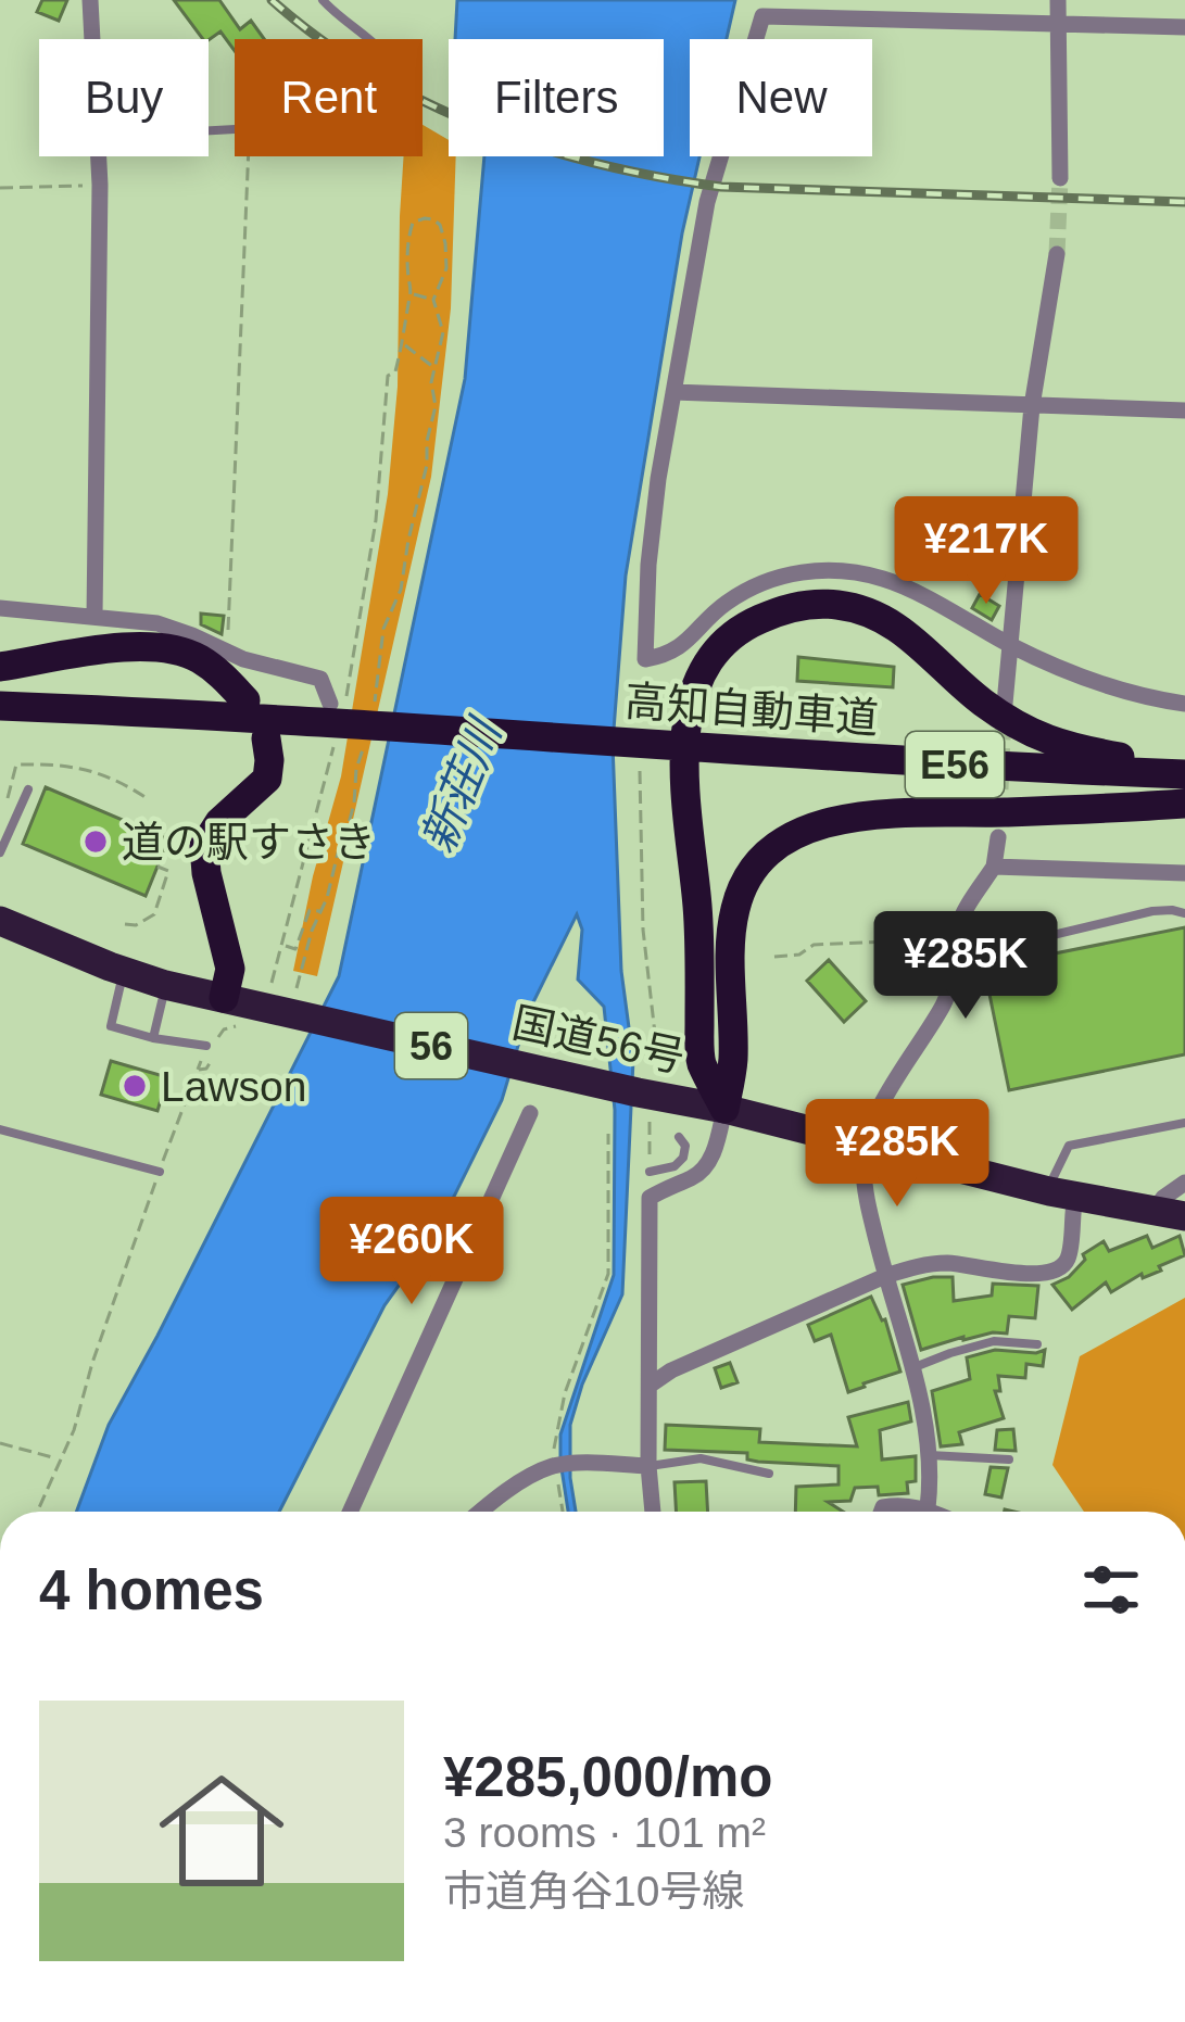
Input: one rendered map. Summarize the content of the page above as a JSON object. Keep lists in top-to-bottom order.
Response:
{
  "streets": {
    "highway": [
      "高知自動車道",
      "E56",
      "国道56号",
      "56"
    ]
  },
  "crossings": [
    ["高知自動車道", "E56"]
  ],
  "water": ["新荘川"],
  "places": ["道の駅すさき", "Lawson"],
  "page": {
    "chip": [
      "Buy",
      "Rent",
      "Filters",
      "New"
    ],
    "price": [
      "¥217K",
      "¥285K",
      "¥285K",
      "¥260K"
    ],
    "heading": "4 homes",
    "list": [
      {
        "name": "¥285,000/mo",
        "note": "3 rooms · 101 m² · 市道角谷10号線"
      }
    ]
  }
}
